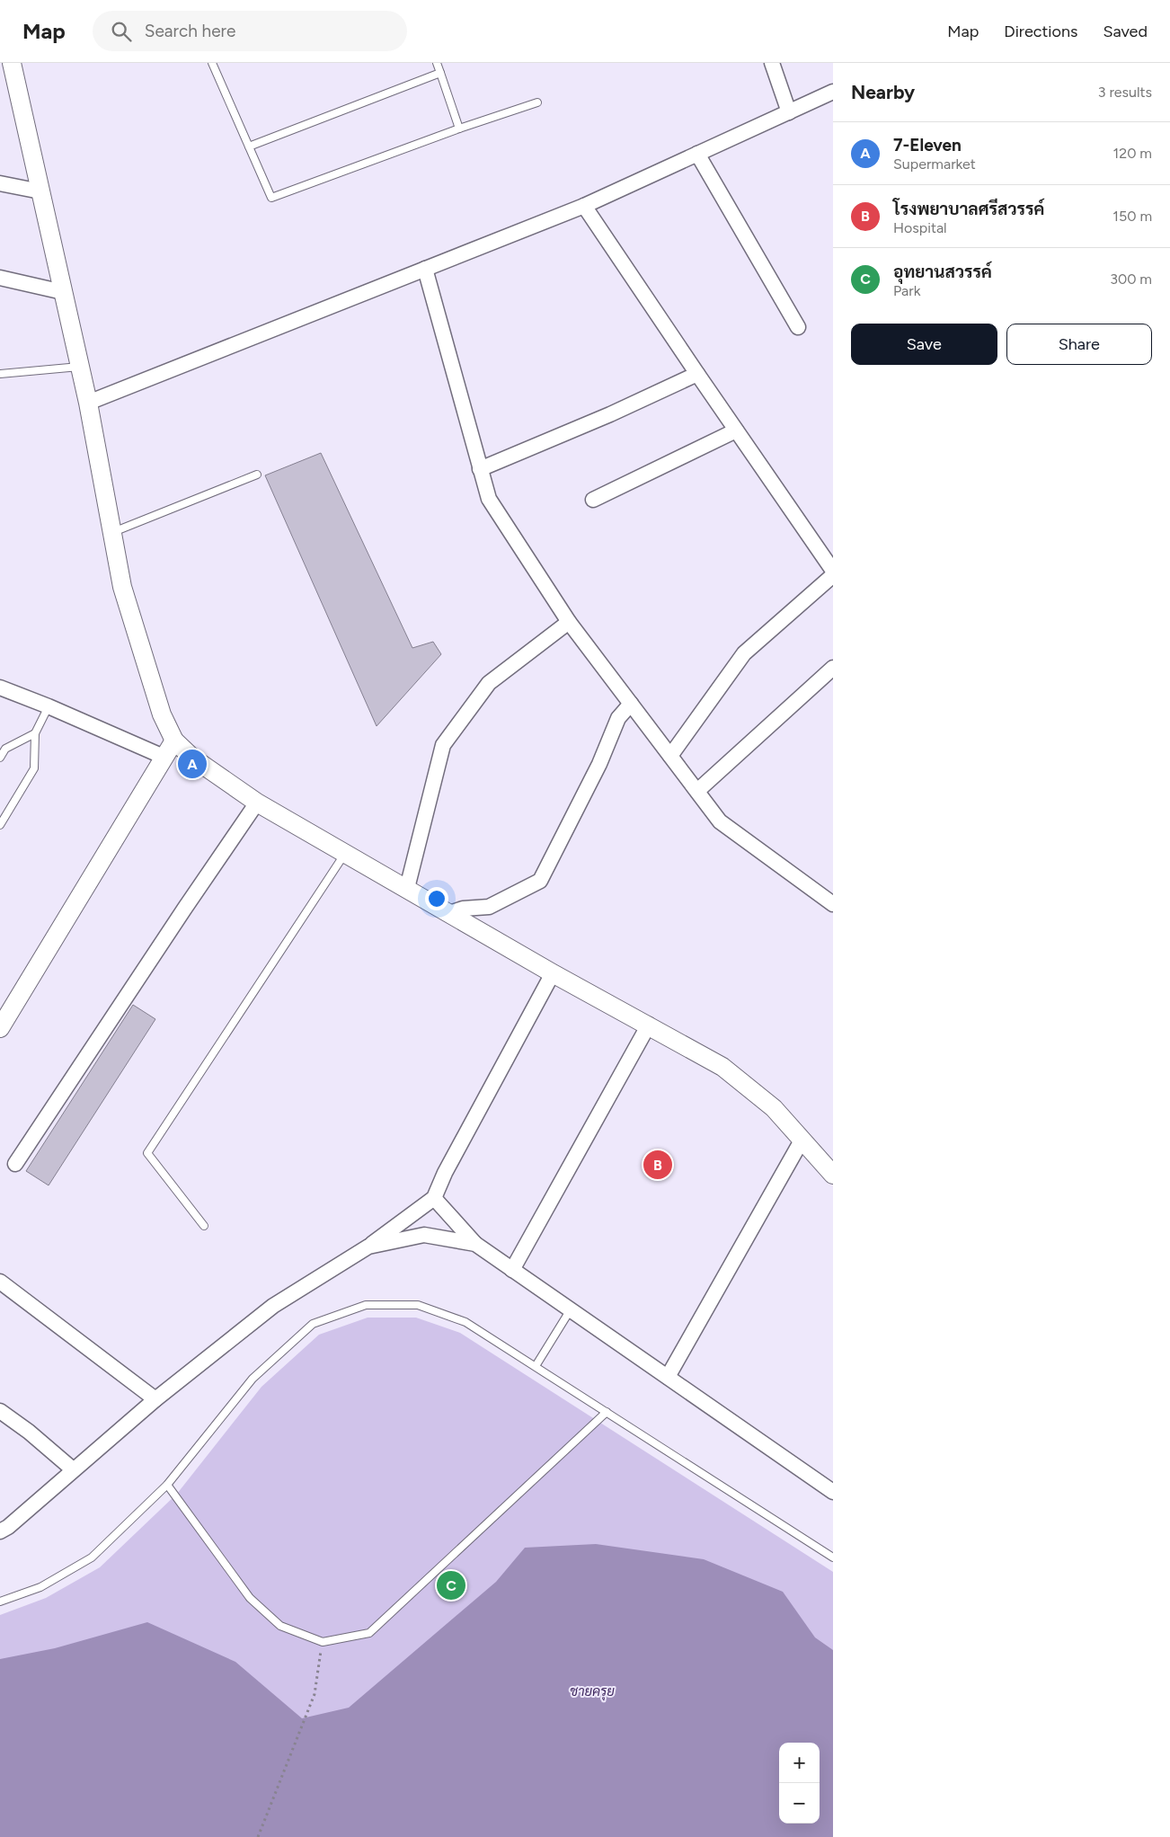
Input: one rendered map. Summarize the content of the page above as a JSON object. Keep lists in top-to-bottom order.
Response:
{
  "water": ["ชายครุย"],
  "page": {
    "header": "Map",
    "search": "Search here",
    "nav": ["Map", "Directions", "Saved"],
    "heading": ["Nearby", "3 results"],
    "list": [
      {
        "mark": "A",
        "name": "7-Eleven",
        "note": "Supermarket",
        "value": "120 m"
      },
      {
        "mark": "B",
        "name": "โรงพยาบาลศรีสวรรค์",
        "note": "Hospital",
        "value": "150 m"
      },
      {
        "mark": "C",
        "name": "อุทยานสวรรค์",
        "note": "Park",
        "value": "300 m"
      }
    ],
    "buttons": ["Save", "Share"],
    "pins": ["A", "B", "C"],
    "map_buttons": ["+", "−"]
  }
}
